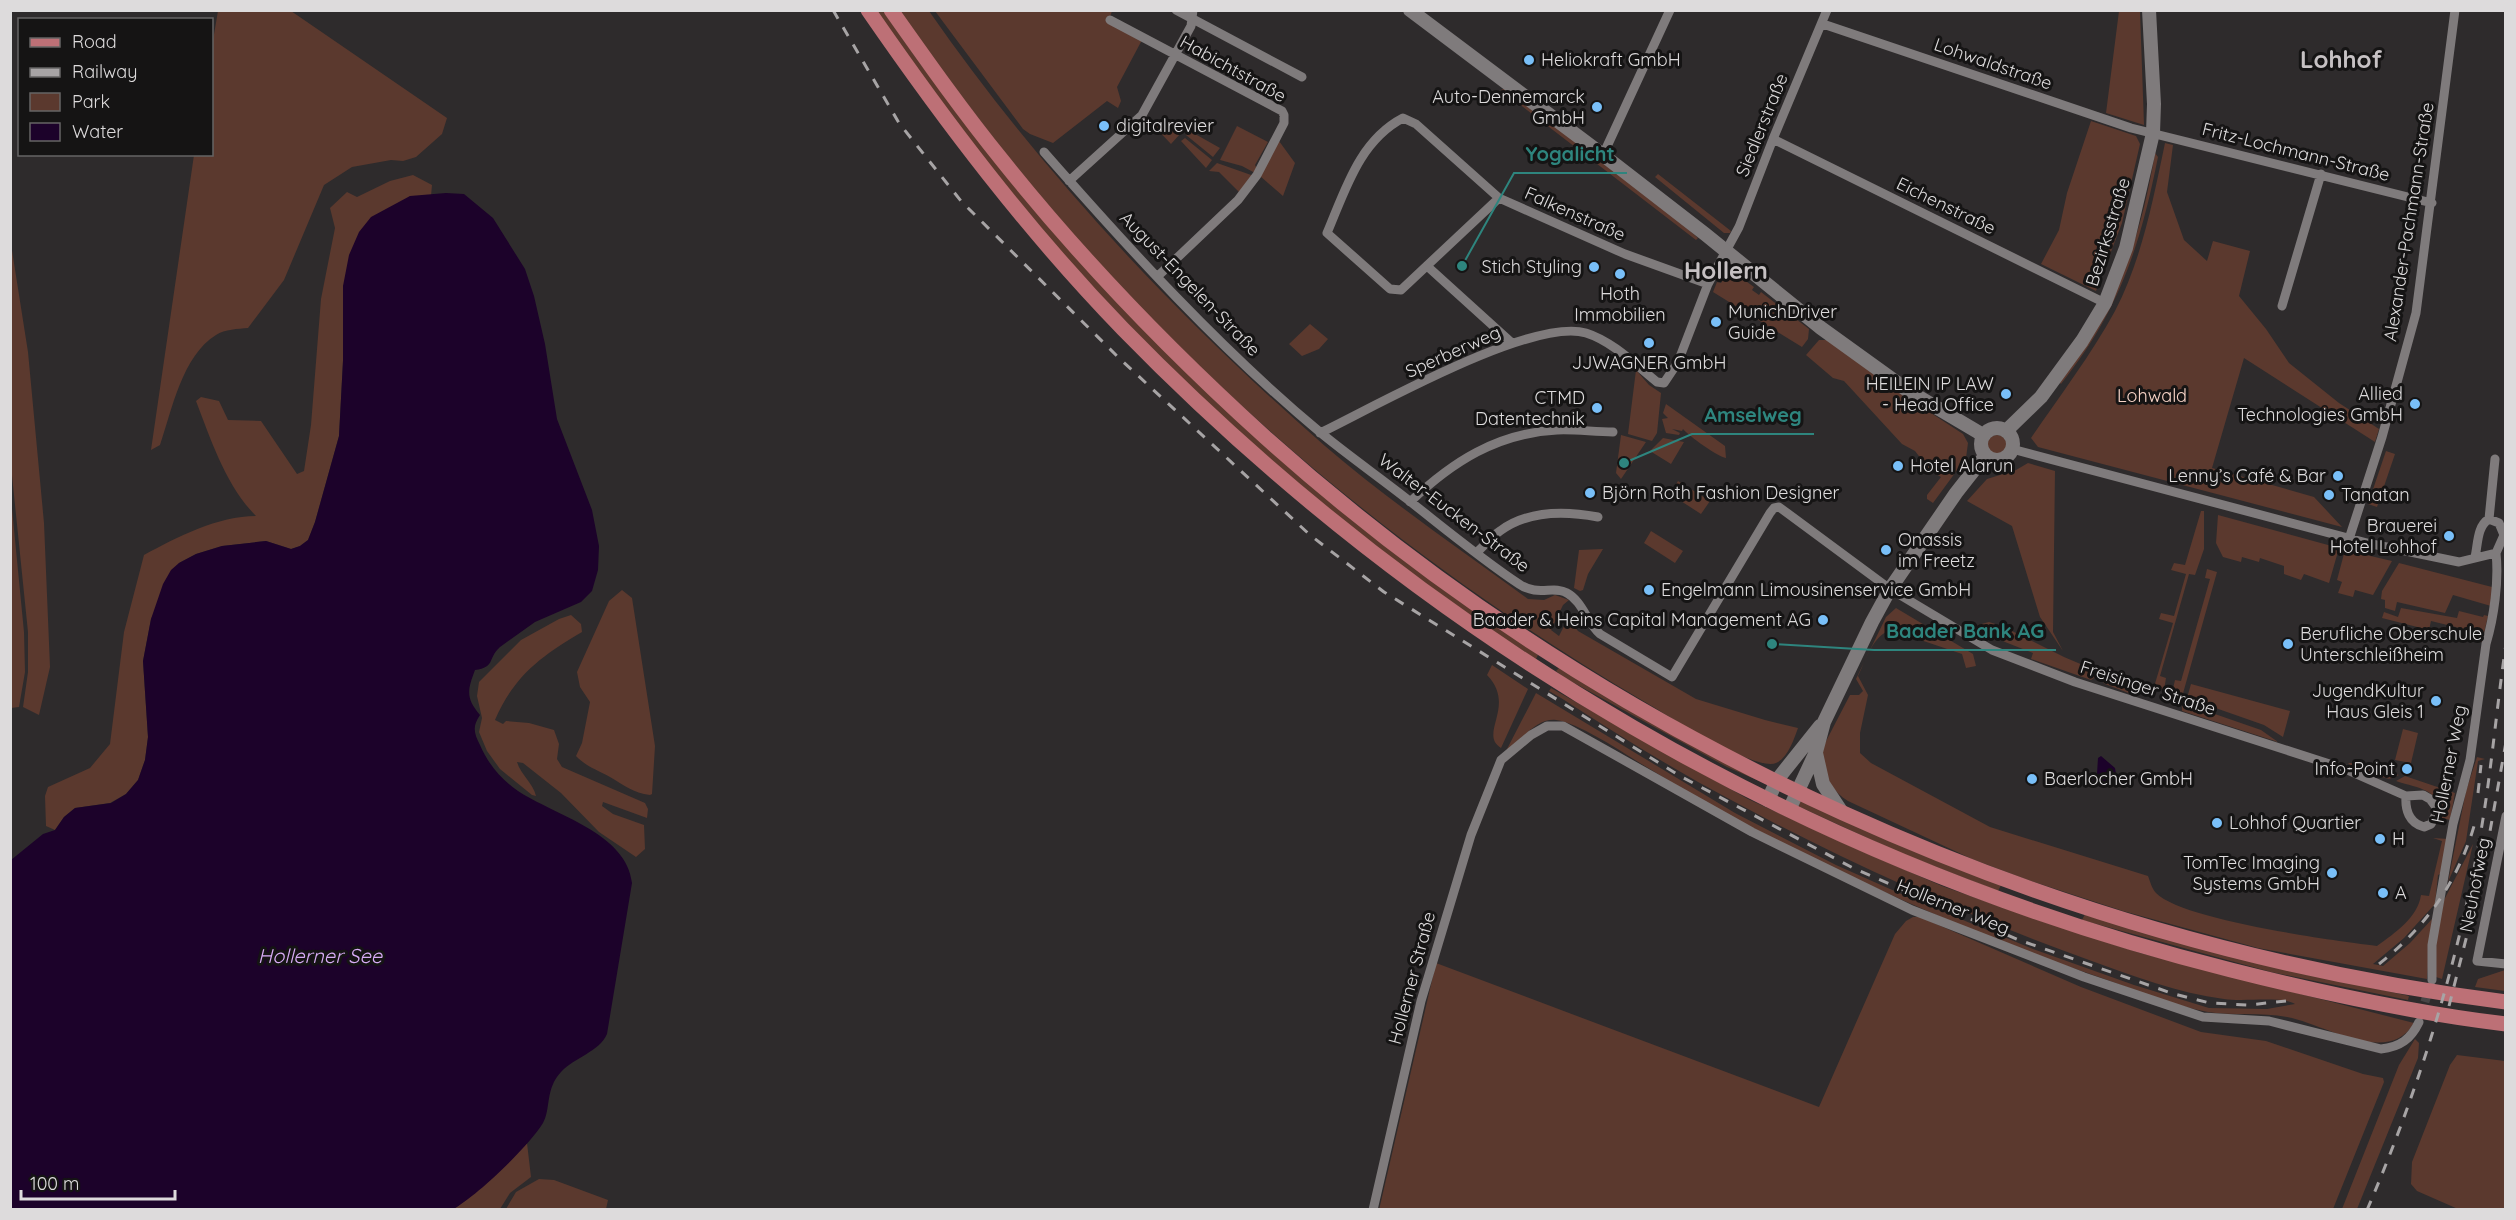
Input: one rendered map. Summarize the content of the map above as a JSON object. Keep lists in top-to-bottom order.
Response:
{
  "streets": {
    "street": [
      "Lohwaldstraße",
      "Habichtstraße",
      "Siedlerstraße",
      "Fritz-Lochmann-Straße",
      "Eichenstraße",
      "Falkenstraße",
      "Alexander-Pachmann-Straße",
      "Bezirksstraße",
      "August-Engelen-Straße",
      "Sperberweg",
      "Walter-Eucken-Straße",
      "Freisinger Straße",
      "Hollerner Weg",
      "Neuhofweg",
      "Hollerner Straße"
    ]
  },
  "crossings": [
    ["Lohwaldstraße", "Siedlerstraße"],
    ["Lohwaldstraße", "Fritz-Lochmann-Straße"],
    ["Lohwaldstraße", "Bezirksstraße"],
    ["Habichtstraße", "August-Engelen-Straße"],
    ["Siedlerstraße", "Eichenstraße"],
    ["Siedlerstraße", "Falkenstraße"],
    ["Siedlerstraße", "Sperberweg"],
    ["Fritz-Lochmann-Straße", "Alexander-Pachmann-Straße"],
    ["Fritz-Lochmann-Straße", "Bezirksstraße"],
    ["Eichenstraße", "Bezirksstraße"],
    ["August-Engelen-Straße", "Sperberweg"],
    ["August-Engelen-Straße", "Walter-Eucken-Straße"],
    ["Sperberweg", "Walter-Eucken-Straße"],
    ["Walter-Eucken-Straße", "Freisinger Straße"],
    ["Hollerner Weg", "Hollerner Straße"]
  ],
  "districts": ["Lohhof", "Hollern"],
  "water": ["Hollerner See"],
  "parks": ["Lohwald"],
  "places": [
    "Heliokraft GmbH",
    "Auto-Dennemarck GmbH",
    "digitalrevier",
    "Yogalicht",
    "Stich Styling",
    "Hoth Immobilien",
    "MunichDriver Guide",
    "JJWAGNER GmbH",
    "HEILEIN IP LAW - Head Office",
    "Allied Technologies GmbH",
    "CTMD Datentechnik",
    "Amselweg",
    "Hotel Alarun",
    "Lenny’s Café & Bar",
    "Björn Roth Fashion Designer",
    "Tanatan",
    "Brauerei Hotel Lohhof",
    "Onassis im Freetz",
    "Engelmann Limousinenservice GmbH",
    "Baader & Heins Capital Management AG",
    "Baader Bank AG",
    "Berufliche Oberschule Unterschleißheim",
    "JugendKultur Haus Gleis 1",
    "Info-Point",
    "Baerlocher GmbH",
    "Lohhof Quartier",
    "H",
    "TomTec Imaging Systems GmbH",
    "A"
  ],
  "legend": [
    "Road",
    "Railway",
    "Park",
    "Water"
  ],
  "scale_bar": "100 m"
}
